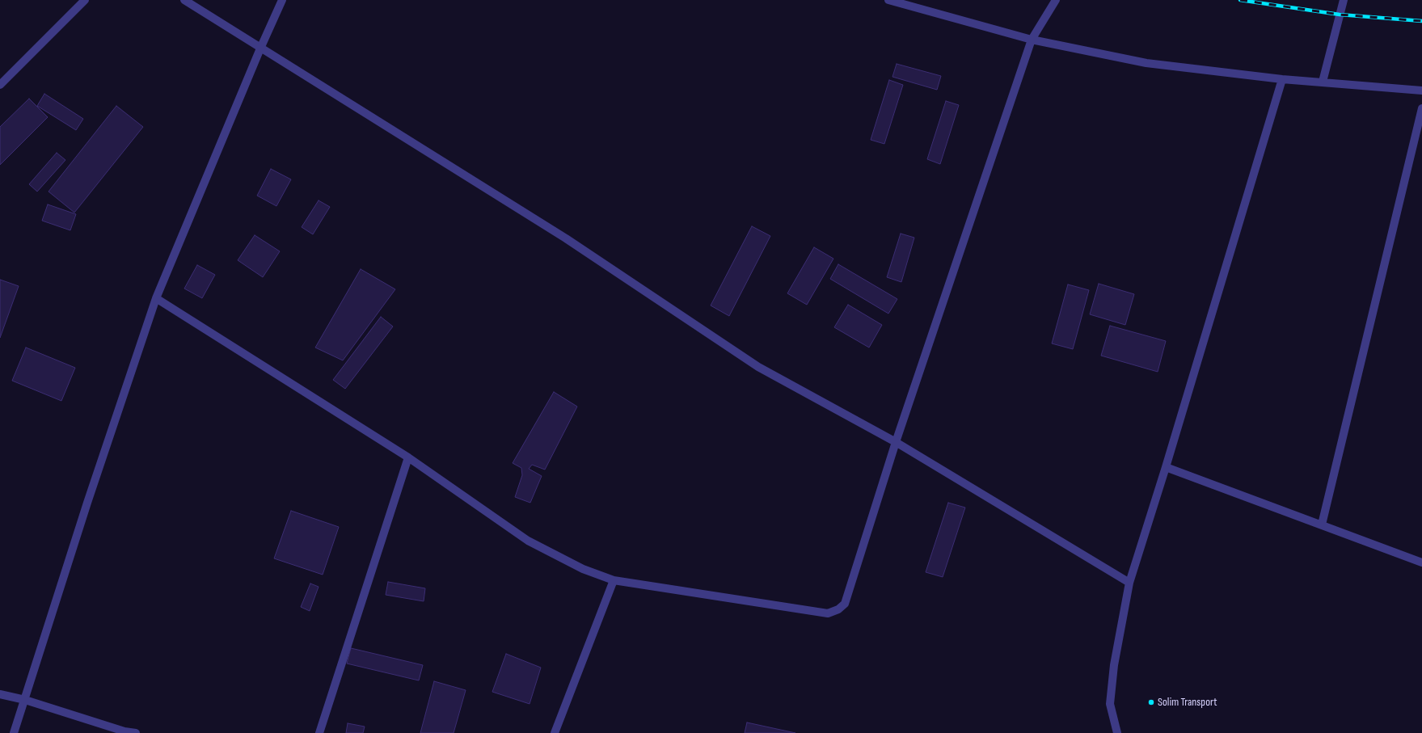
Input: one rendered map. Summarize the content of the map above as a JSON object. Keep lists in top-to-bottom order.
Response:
{
  "places": ["Solim Transport"]
}
